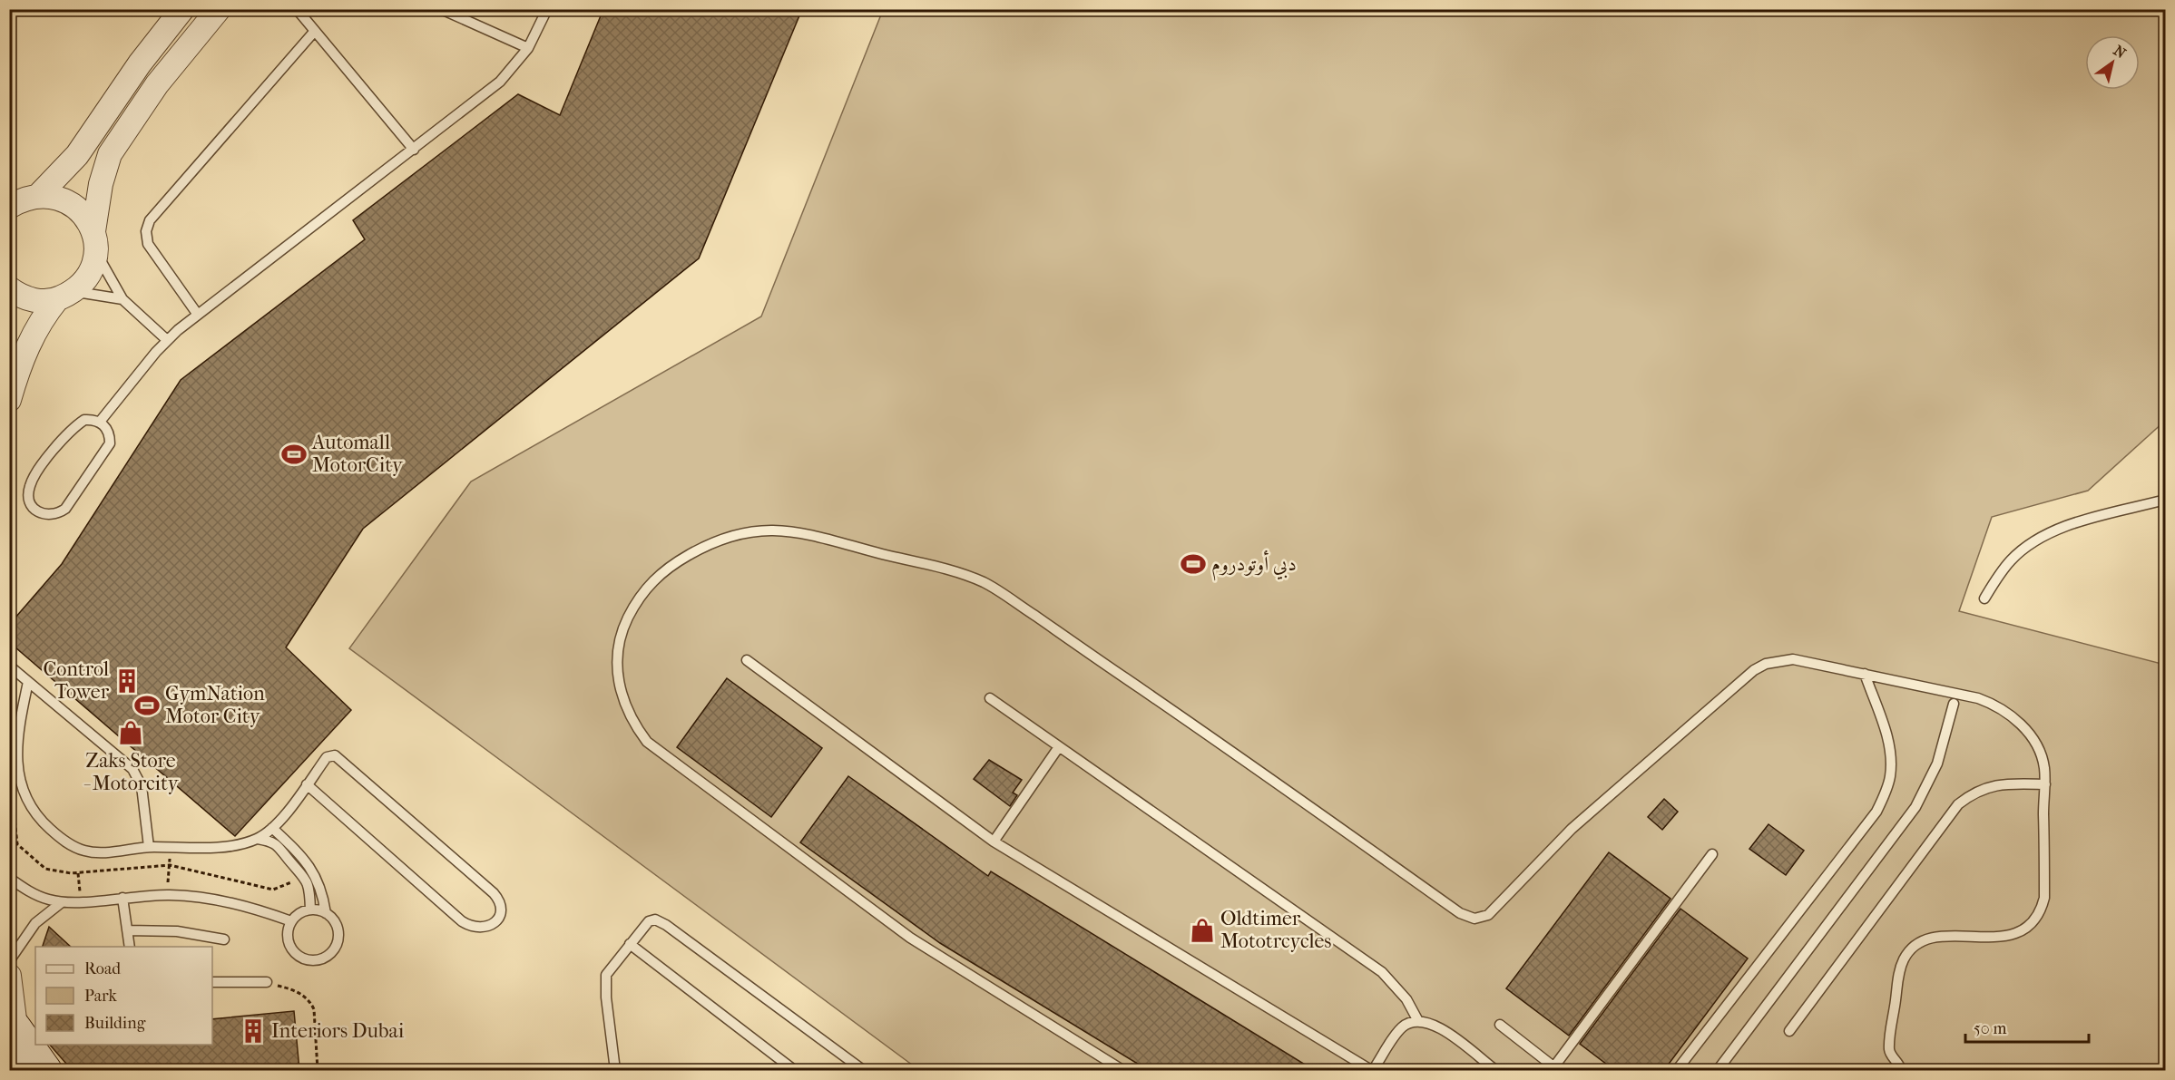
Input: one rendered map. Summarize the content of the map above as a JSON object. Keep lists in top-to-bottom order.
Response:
{
  "places": {
    "sports": ["Automall MotorCity", "دبي أوتودروم", "GymNation Motor City"],
    "building": ["Control Tower", "Interiors Dubai"],
    "shop": ["Zaks Store - Motorcity", "Oldtimer Mototrcycles"]
  },
  "legend": ["Road", "Park", "Building"],
  "scale_bar": "50 m",
  "north": "top right"
}
